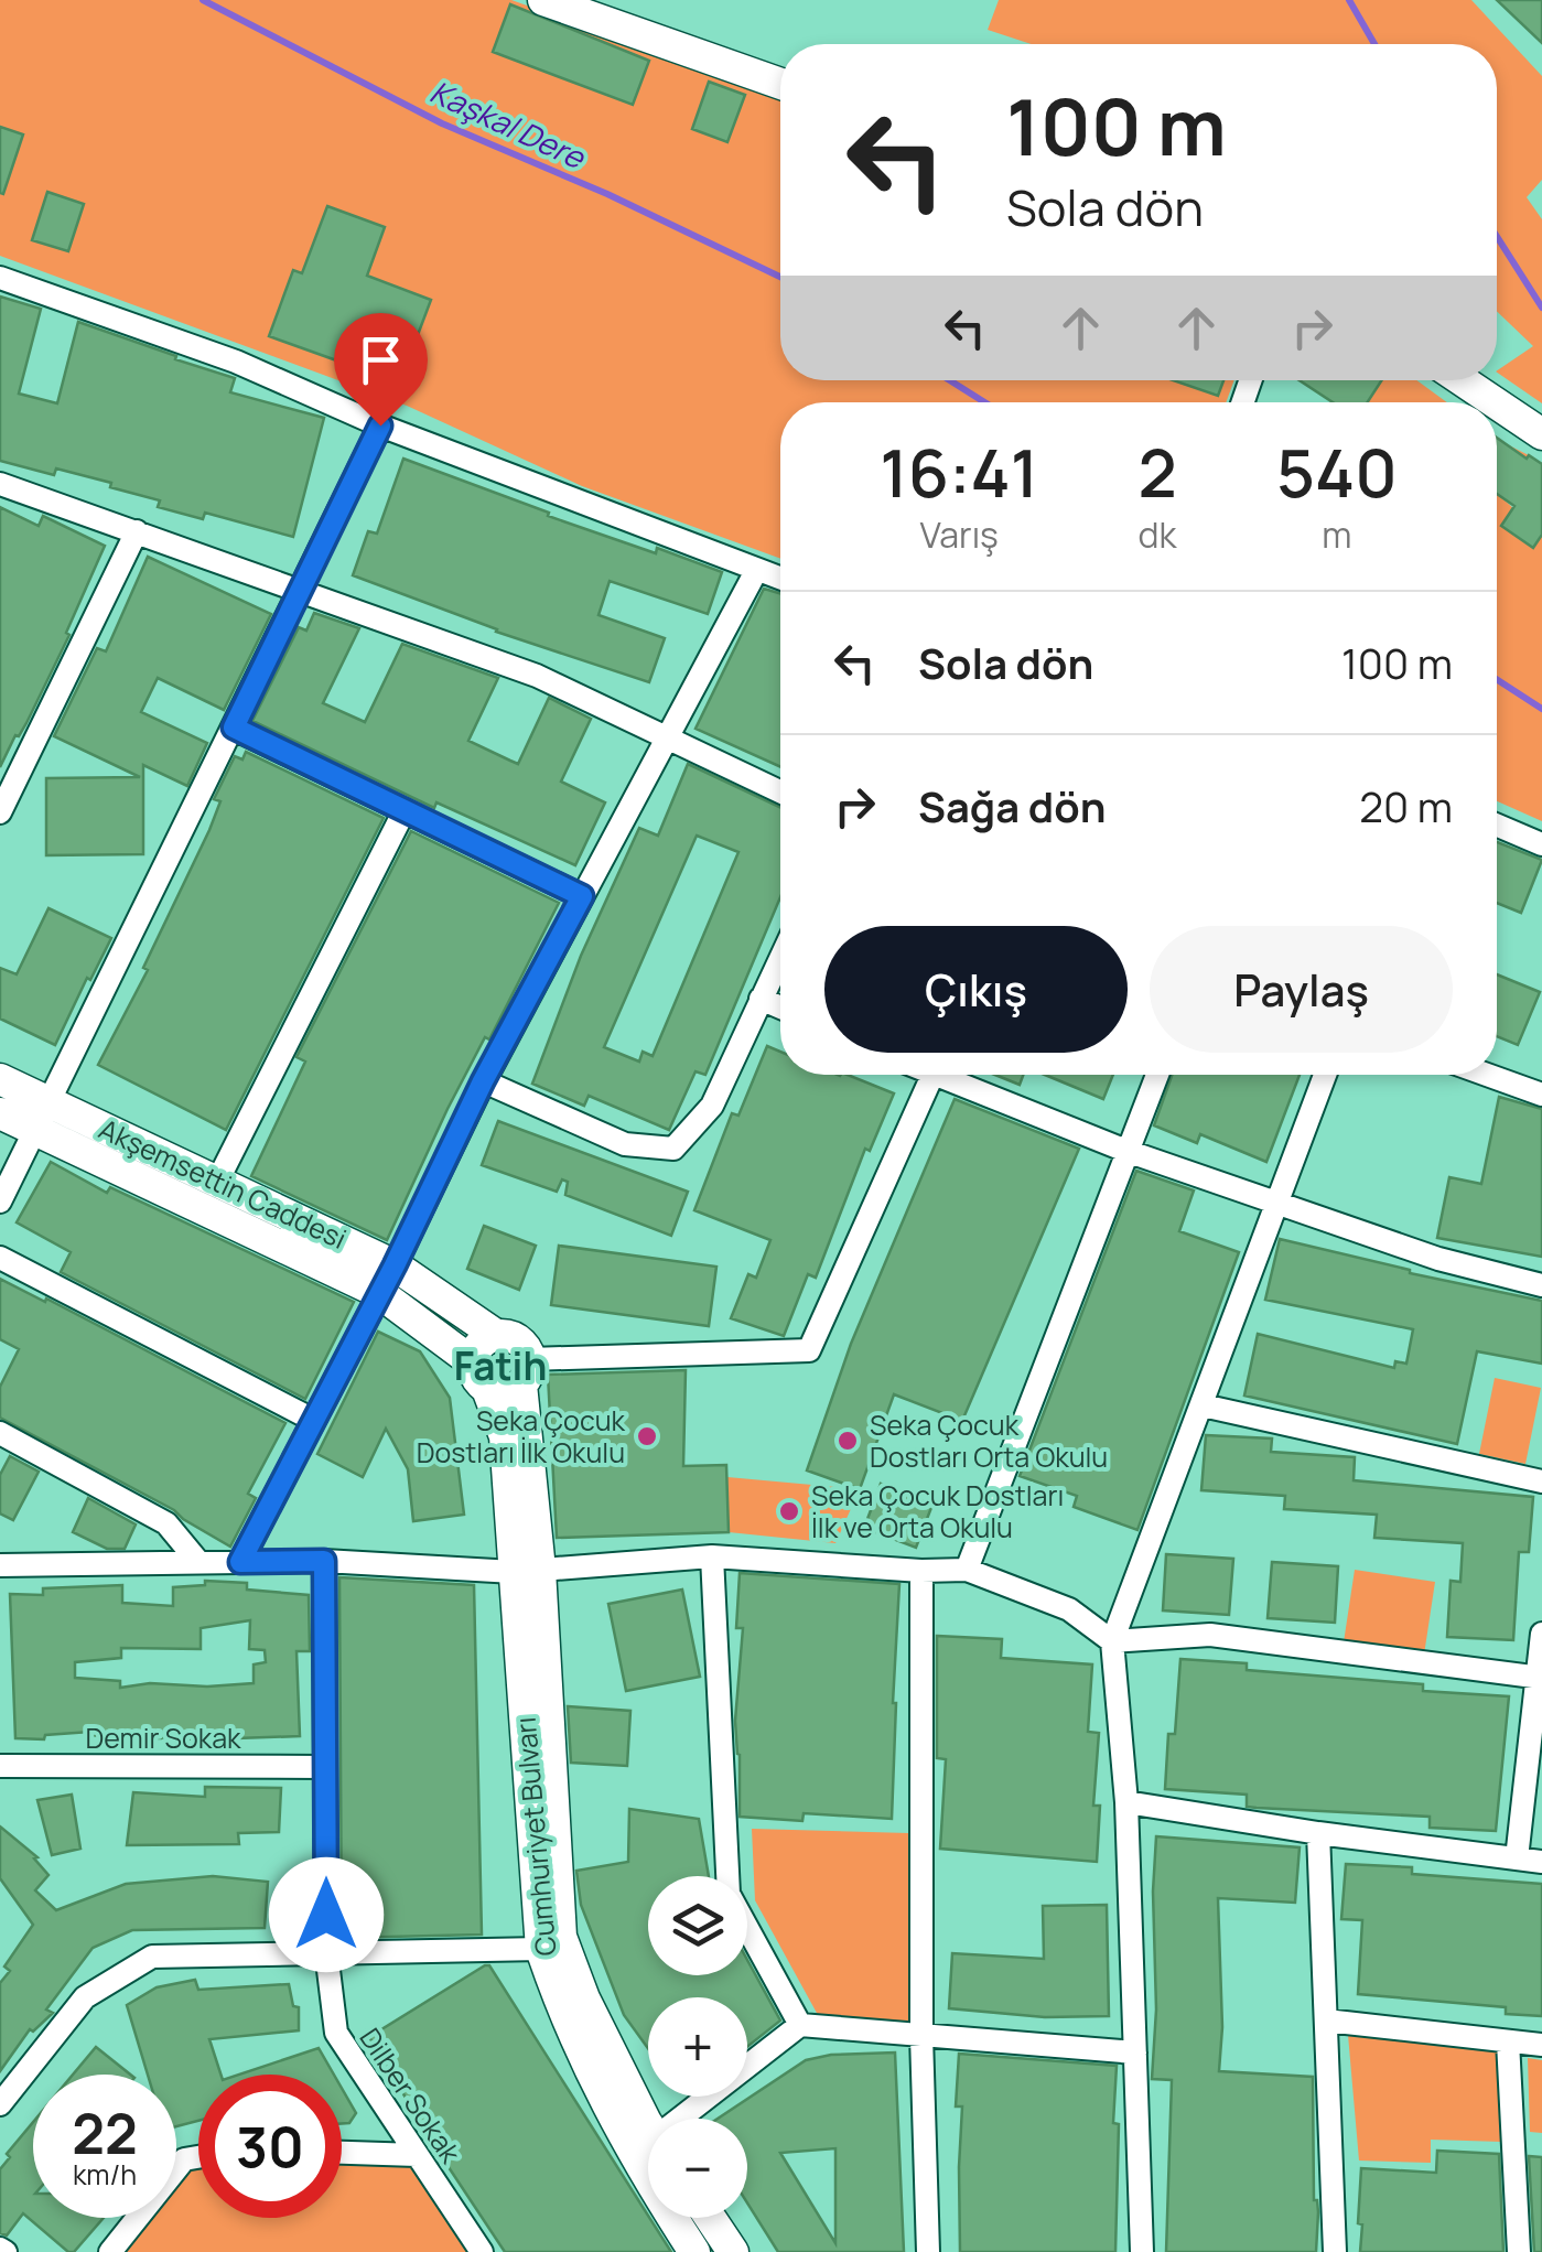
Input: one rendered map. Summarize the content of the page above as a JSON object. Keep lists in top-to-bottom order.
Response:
{
  "streets": {
    "main road": ["Akşemsettin Caddesi", "Cumhuriyet Bulvarı"],
    "street": ["Demir Sokak", "Dilber Sokak"]
  },
  "crossings": [
    ["Akşemsettin Caddesi", "Cumhuriyet Bulvarı"],
    ["Demir Sokak", "Dilber Sokak"]
  ],
  "districts": ["Fatih"],
  "water": ["Kaşkal Dere"],
  "places": ["Seka Çocuk Dostları İlk Okulu", "Seka Çocuk Dostları Orta Okulu", "Seka Çocuk Dostları İlk ve Orta Okulu"],
  "page": {
    "turn": ["100 m", "Sola dön"],
    "eta": [
      "16:41",
      "Varış",
      "2",
      "dk",
      "540",
      "m"
    ],
    "list": [
      {
        "name": "Sola dön",
        "value": "100 m"
      },
      {
        "name": "Sağa dön",
        "value": "20 m"
      }
    ],
    "buttons": ["Çıkış", "Paylaş"],
    "map_buttons": ["+", "−"],
    "speed": "22 km/h",
    "limit": "30"
  }
}
